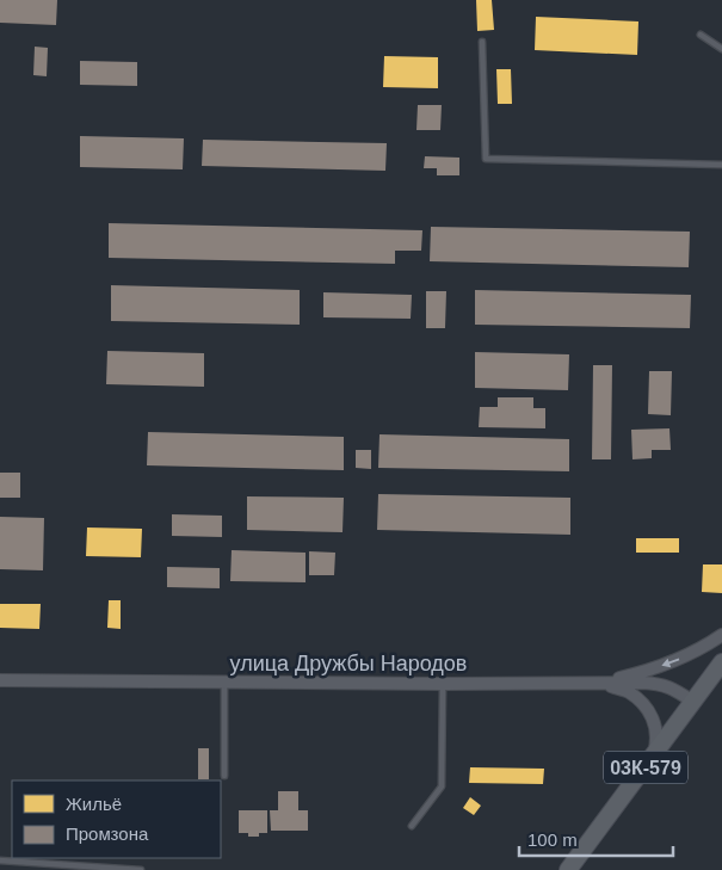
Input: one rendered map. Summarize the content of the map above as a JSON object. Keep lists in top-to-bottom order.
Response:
{
  "streets": {
    "main road": ["03К-579"],
    "street": ["улица Дружбы Народов"]
  },
  "crossings": [
    ["улица Дружбы Народов", "03К-579"]
  ],
  "legend": ["Жильё", "Промзона"],
  "scale_bar": "100 m"
}
